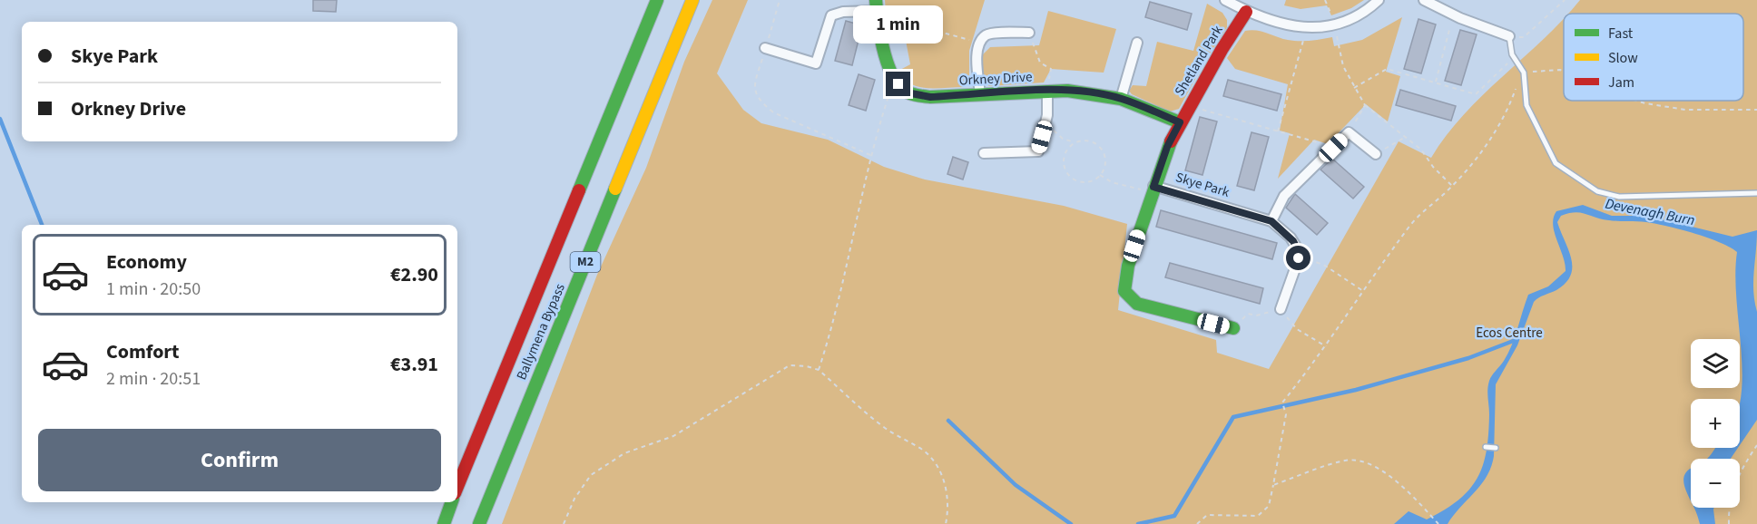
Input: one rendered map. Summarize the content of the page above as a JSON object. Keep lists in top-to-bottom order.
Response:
{
  "streets": {
    "main road": [
      "Shetland Park",
      "Orkney Drive",
      "Skye Park",
      "M2",
      "Ballymena Bypass"
    ]
  },
  "crossings": [
    ["Shetland Park", "Orkney Drive"],
    ["Shetland Park", "Skye Park"]
  ],
  "water": ["Devenagh Burn"],
  "parks": ["Ecos Centre"],
  "legend": ["Fast", "Slow", "Jam"],
  "page": {
    "bubble": "1 min",
    "banner": ["Skye Park", "Orkney Drive"],
    "list": [
      {
        "name": "Economy",
        "note": "1 min · 20:50",
        "value": "€2.90"
      },
      {
        "name": "Comfort",
        "note": "2 min · 20:51",
        "value": "€3.91"
      }
    ],
    "map_buttons": ["+", "−"],
    "buttons": "Confirm"
  }
}
